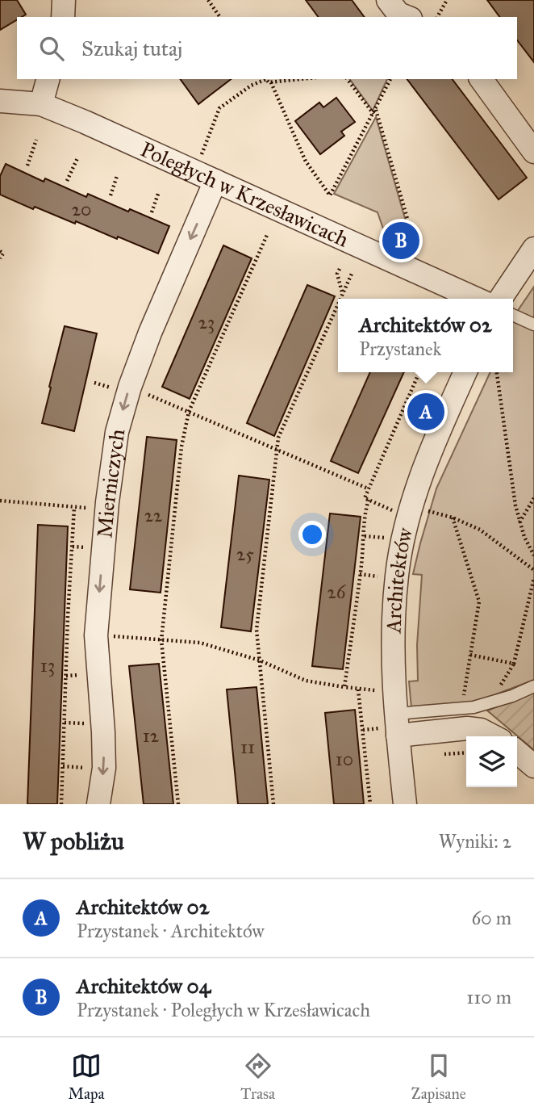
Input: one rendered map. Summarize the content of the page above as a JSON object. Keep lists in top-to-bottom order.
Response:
{
  "streets": {
    "street": ["Poległych w Krzesławicach", "Mierniczych", "Architektów"]
  },
  "crossings": [
    ["Poległych w Krzesławicach", "Mierniczych"]
  ],
  "one_way": ["Mierniczych"],
  "house_numbers": [
    "20",
    "23",
    "22",
    "25",
    "26",
    "13",
    "12",
    "11",
    "10"
  ],
  "page": {
    "search": "Szukaj tutaj",
    "pins": ["B", "A"],
    "popup": ["Architektów 02", "Przystanek"],
    "heading": ["W pobliżu", "Wyniki: 2"],
    "list": [
      {
        "mark": "A",
        "name": "Architektów 02",
        "note": "Przystanek · Architektów",
        "value": "60 m"
      },
      {
        "mark": "B",
        "name": "Architektów 04",
        "note": "Przystanek · Poległych w Krzesławicach",
        "value": "110 m"
      }
    ],
    "nav": ["Mapa", "Trasa", "Zapisane"]
  }
}
